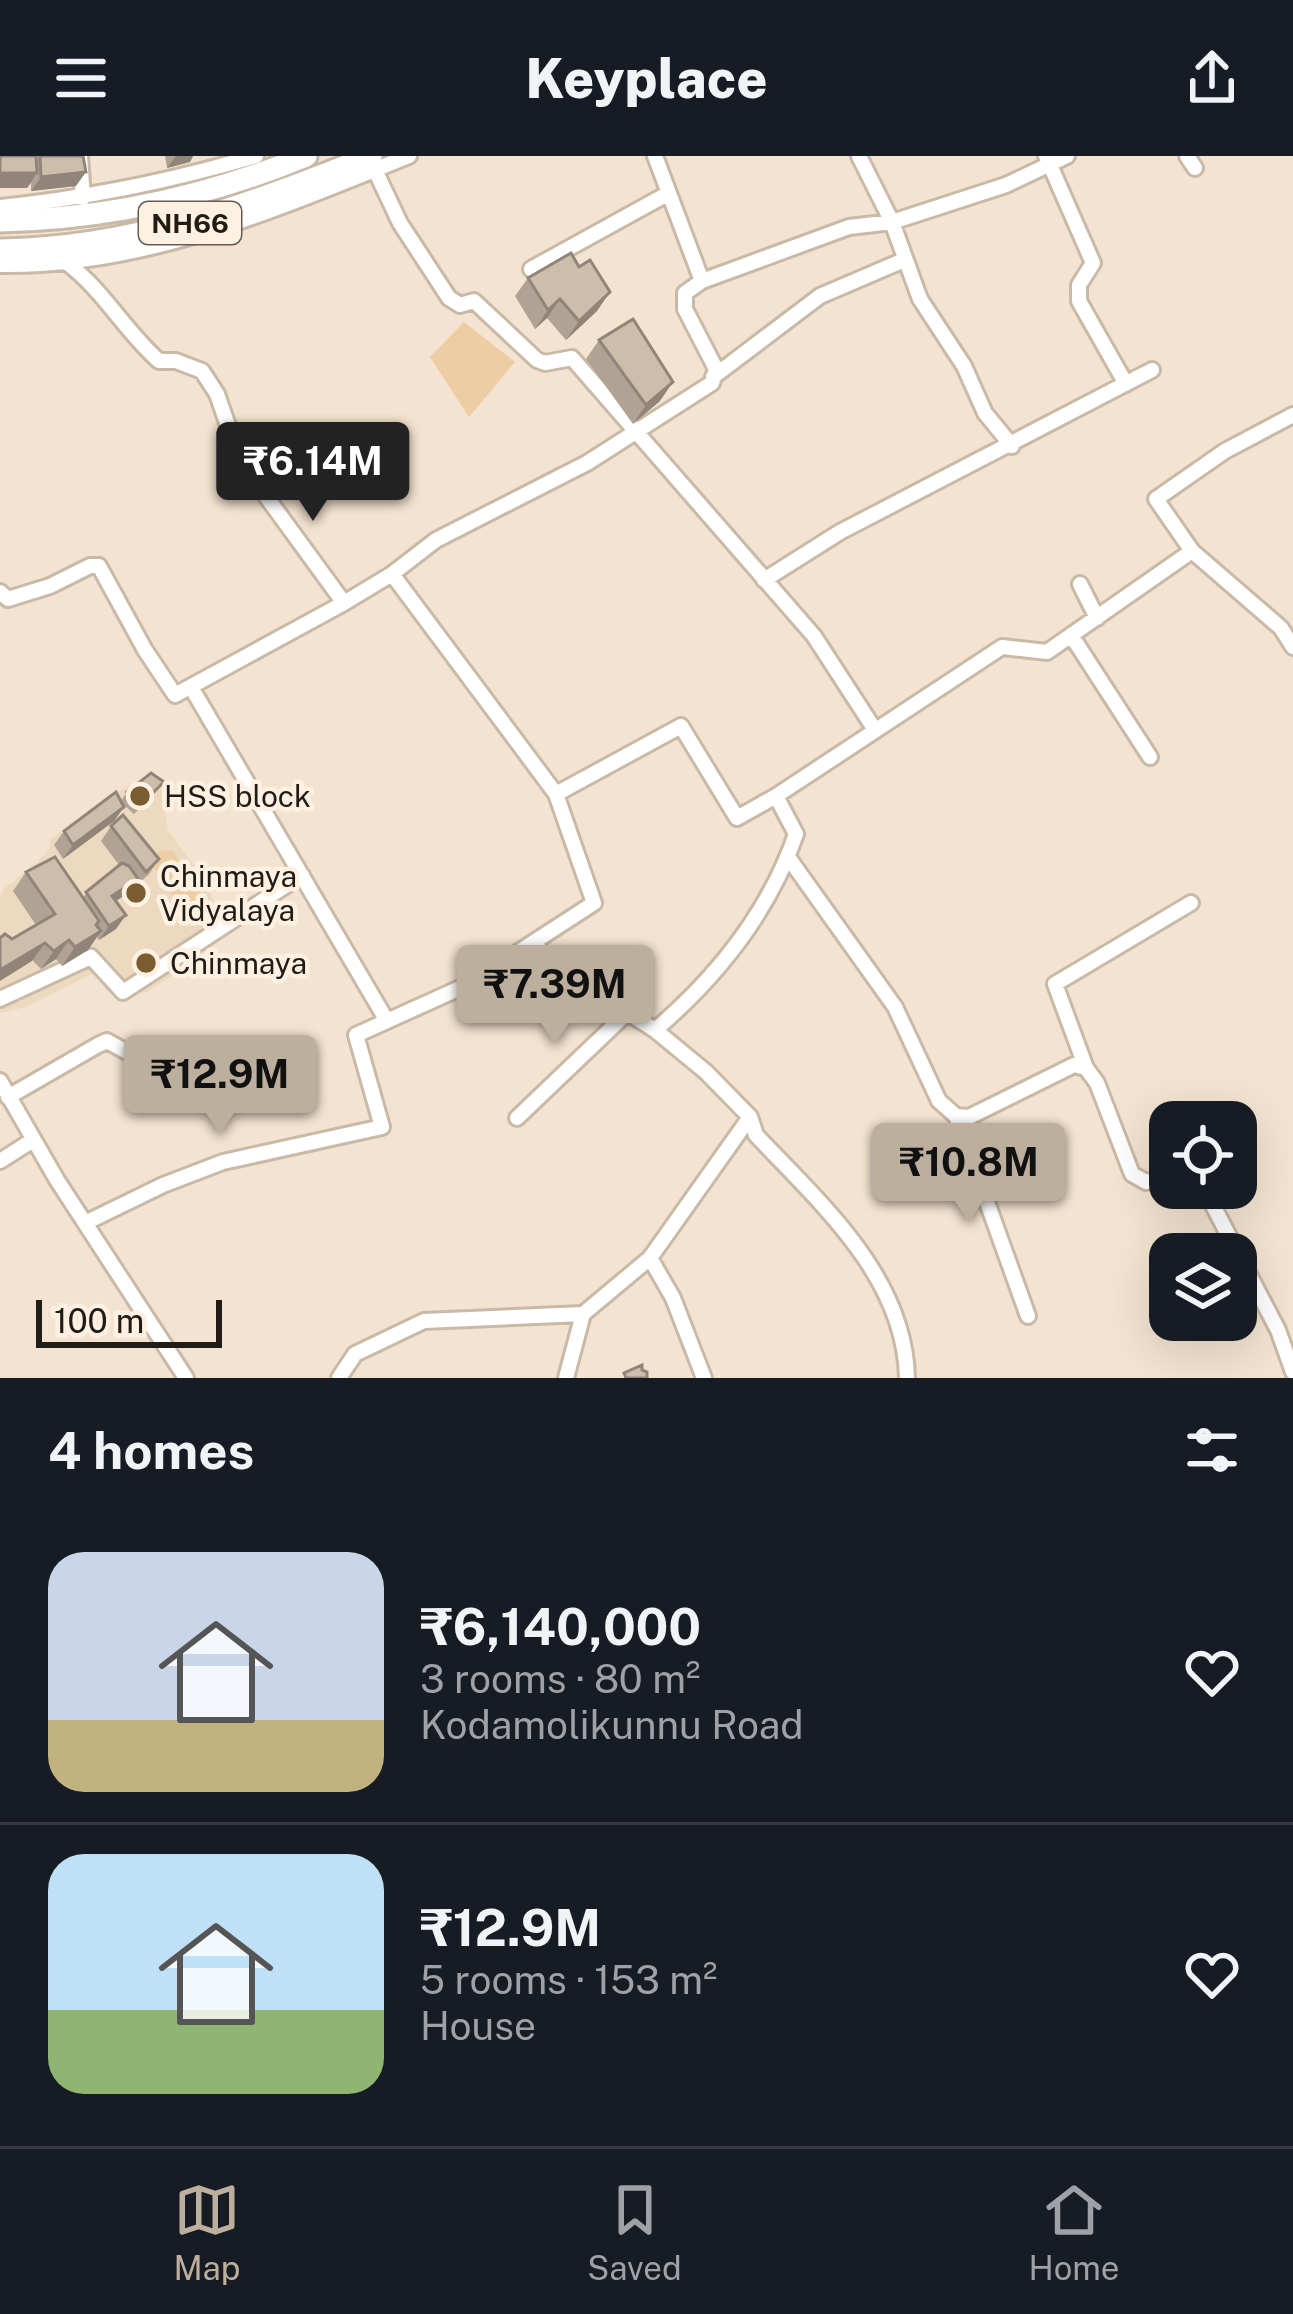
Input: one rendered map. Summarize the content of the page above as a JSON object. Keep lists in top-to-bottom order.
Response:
{
  "streets": {
    "highway": ["NH66"]
  },
  "places": ["HSS block", "Chinmaya Vidyalaya", "Chinmaya"],
  "scale_bar": "100 m",
  "page": {
    "header": "Keyplace",
    "price": [
      "₹6.14M",
      "₹7.39M",
      "₹12.9M",
      "₹10.8M"
    ],
    "scale": "100 m",
    "heading": "4 homes",
    "list": [
      {
        "name": "₹6,140,000",
        "note": "3 rooms · 80 m² · Kodamolikunnu Road"
      },
      {
        "name": "₹12.9M",
        "note": "5 rooms · 153 m² · House"
      }
    ],
    "tabs": ["Map", "Saved", "Home"]
  }
}
